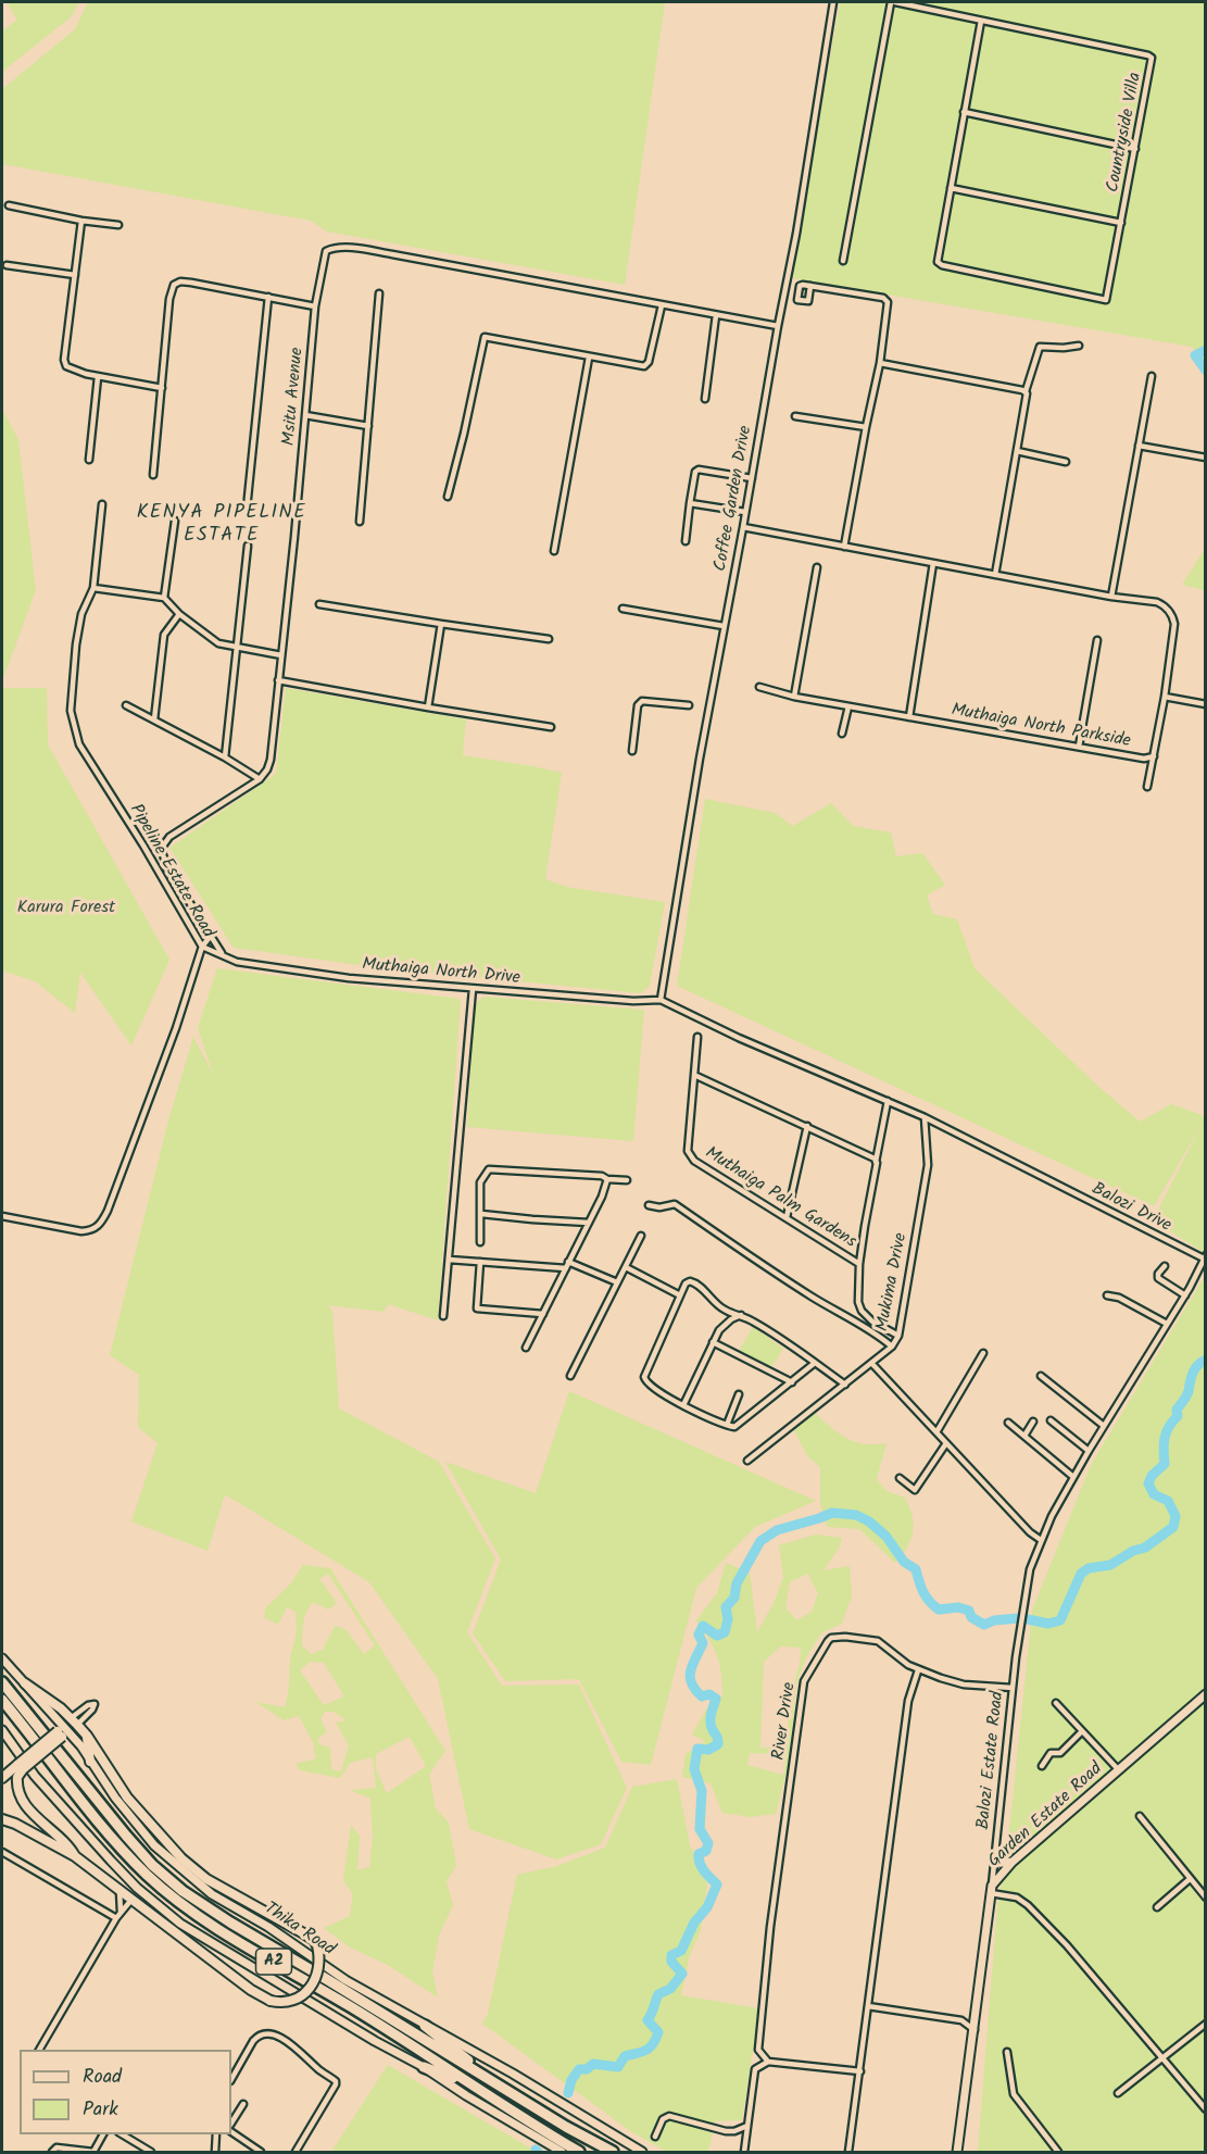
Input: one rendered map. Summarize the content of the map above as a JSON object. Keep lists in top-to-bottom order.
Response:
{
  "streets": {
    "highway": ["Thika Road", "A2"],
    "main road": ["Garden Estate Road"],
    "street": [
      "Countryside Villa",
      "Msitu Avenue",
      "Coffee Garden Drive",
      "Muthaiga North Parkside",
      "Pipeline Estate Road",
      "Muthaiga North Drive",
      "Muthaiga Palm Gardens",
      "Balozi Drive",
      "Mukima Drive",
      "River Drive",
      "Balozi Estate Road"
    ]
  },
  "crossings": [
    ["Msitu Avenue", "Coffee Garden Drive"],
    ["Coffee Garden Drive", "Muthaiga North Parkside"],
    ["Coffee Garden Drive", "Muthaiga North Drive"],
    ["Coffee Garden Drive", "Balozi Drive"],
    ["Muthaiga North Drive", "Balozi Drive"],
    ["Muthaiga Palm Gardens", "Balozi Drive"],
    ["Muthaiga Palm Gardens", "Mukima Drive"],
    ["Balozi Drive", "Mukima Drive"],
    ["Balozi Drive", "Balozi Estate Road"],
    ["River Drive", "Balozi Estate Road"],
    ["Balozi Estate Road", "Garden Estate Road"]
  ],
  "districts": ["KENYA PIPELINE ESTATE"],
  "parks": ["Karura Forest"],
  "legend": ["Road", "Park"]
}
